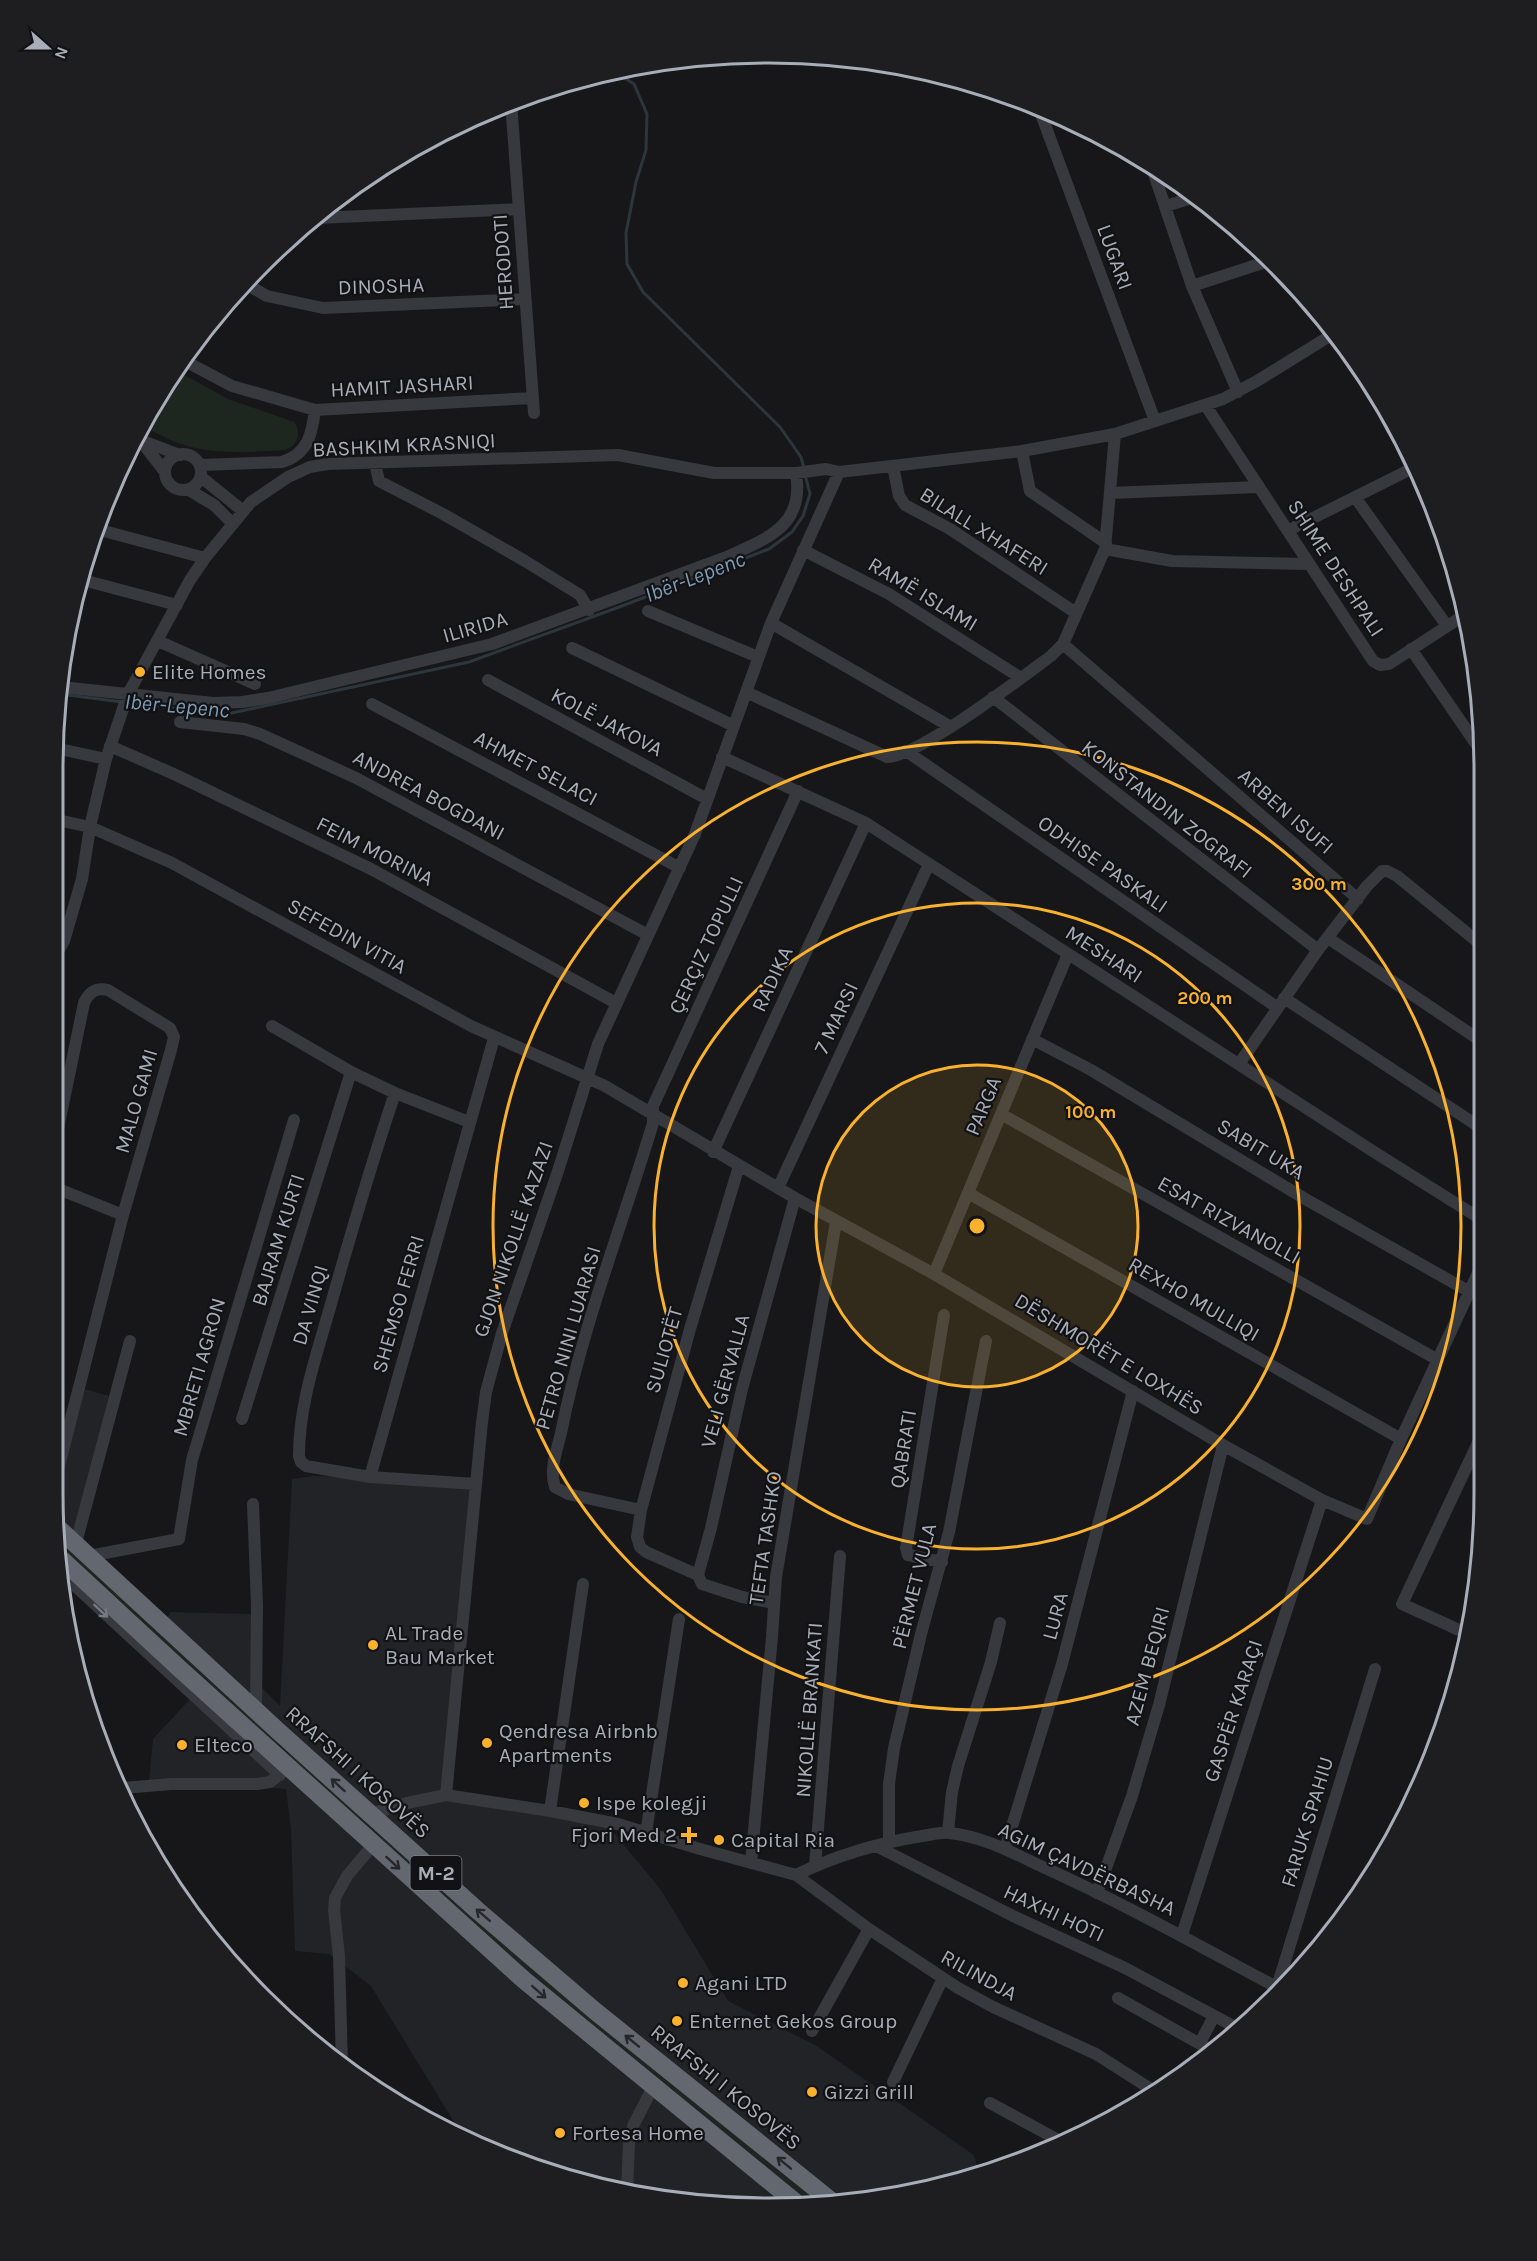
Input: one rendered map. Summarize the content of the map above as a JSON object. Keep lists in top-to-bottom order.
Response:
{
  "streets": {
    "highway": ["RRAFSHI I KOSOVËS", "M-2"],
    "street": [
      "LUGARI",
      "HERODOTI",
      "DINOSHA",
      "HAMIT JASHARI",
      "BASHKIM KRASNIQI",
      "BILALL XHAFERI",
      "SHIME DESHPALI",
      "RAMË ISLAMI",
      "ILIRIDA",
      "KOLË JAKOVA",
      "AHMET SELACI",
      "ANDREA BOGDANI",
      "KONSTANDIN ZOGRAFI",
      "ARBEN ISUFI",
      "FEIM MORINA",
      "ODHISE PASKALI",
      "SEFEDIN VITIA",
      "ÇERÇIZ TOPULLI",
      "MESHARI",
      "RADIKA",
      "7 MARSI",
      "MALO GAMI",
      "PARGA",
      "SABIT UKA",
      "ESAT RIZVANOLLI",
      "GJON NIKOLLË KAZAZI",
      "BAJRAM KURTI",
      "REXHO MULLIQI",
      "SHEMSO FERRI",
      "DA VINQI",
      "PETRO NINI LUARASI",
      "SULIOTËT",
      "DËSHMORËT E LOXHËS",
      "MBRETI AGRON",
      "VELI GËRVALLA",
      "QABRATI",
      "TEFTA TASHKO",
      "PËRMET VULA",
      "LURA",
      "AZEM BEQIRI",
      "NIKOLLË BRANKATI",
      "GASPËR KARAÇI",
      "FARUK SPAHIU",
      "AGIM ÇAVDËRBASHA",
      "HAXHI HOTI",
      "RILINDJA"
    ]
  },
  "crossings": [
    ["HERODOTI", "DINOSHA"],
    ["HERODOTI", "HAMIT JASHARI"],
    ["BASHKIM KRASNIQI", "ILIRIDA"],
    ["BASHKIM KRASNIQI", "FEIM MORINA"],
    ["BASHKIM KRASNIQI", "SEFEDIN VITIA"],
    ["RAMË ISLAMI", "GJON NIKOLLË KAZAZI"],
    ["KOLË JAKOVA", "GJON NIKOLLË KAZAZI"],
    ["AHMET SELACI", "GJON NIKOLLË KAZAZI"],
    ["ANDREA BOGDANI", "GJON NIKOLLË KAZAZI"],
    ["FEIM MORINA", "GJON NIKOLLË KAZAZI"],
    ["SEFEDIN VITIA", "GJON NIKOLLË KAZAZI"],
    ["SEFEDIN VITIA", "SHEMSO FERRI"],
    ["SEFEDIN VITIA", "DËSHMORËT E LOXHËS"],
    ["ÇERÇIZ TOPULLI", "MESHARI"],
    ["ÇERÇIZ TOPULLI", "PETRO NINI LUARASI"],
    ["ÇERÇIZ TOPULLI", "DËSHMORËT E LOXHËS"],
    ["MESHARI", "RADIKA"],
    ["MESHARI", "7 MARSI"],
    ["MESHARI", "PARGA"],
    ["MESHARI", "GJON NIKOLLË KAZAZI"],
    ["RADIKA", "DËSHMORËT E LOXHËS"],
    ["7 MARSI", "DËSHMORËT E LOXHËS"],
    ["PARGA", "SABIT UKA"],
    ["PARGA", "ESAT RIZVANOLLI"],
    ["PARGA", "REXHO MULLIQI"],
    ["PARGA", "DËSHMORËT E LOXHËS"],
    ["SABIT UKA", "DËSHMORËT E LOXHËS"],
    ["ESAT RIZVANOLLI", "DËSHMORËT E LOXHËS"],
    ["GJON NIKOLLË KAZAZI", "DËSHMORËT E LOXHËS"],
    ["REXHO MULLIQI", "DËSHMORËT E LOXHËS"],
    ["SHEMSO FERRI", "DA VINQI"],
    ["PETRO NINI LUARASI", "SULIOTËT"],
    ["PETRO NINI LUARASI", "DËSHMORËT E LOXHËS"],
    ["SULIOTËT", "DËSHMORËT E LOXHËS"],
    ["SULIOTËT", "VELI GËRVALLA"],
    ["DËSHMORËT E LOXHËS", "VELI GËRVALLA"],
    ["DËSHMORËT E LOXHËS", "TEFTA TASHKO"],
    ["DËSHMORËT E LOXHËS", "LURA"],
    ["DËSHMORËT E LOXHËS", "AZEM BEQIRI"],
    ["DËSHMORËT E LOXHËS", "GASPËR KARAÇI"],
    ["MBRETI AGRON", "RRAFSHI I KOSOVËS"],
    ["QABRATI", "PËRMET VULA"],
    ["PËRMET VULA", "AGIM ÇAVDËRBASHA"],
    ["LURA", "AGIM ÇAVDËRBASHA"],
    ["AZEM BEQIRI", "AGIM ÇAVDËRBASHA"],
    ["NIKOLLË BRANKATI", "AGIM ÇAVDËRBASHA"],
    ["GASPËR KARAÇI", "AGIM ÇAVDËRBASHA"],
    ["AGIM ÇAVDËRBASHA", "HAXHI HOTI"],
    ["AGIM ÇAVDËRBASHA", "RILINDJA"]
  ],
  "water": ["Ibër-Lepenc"],
  "places": {
    "other": [
      "Elite Homes",
      "AL Trade Bau Market",
      "Qendresa Airbnb Apartments",
      "Elteco",
      "Ispe kolegji",
      "Capital Ria",
      "Agani LTD",
      "Enternet Gekos Group",
      "Gizzi Grill",
      "Fortesa Home"
    ],
    "health": ["Fjori Med 2"]
  },
  "north": "right",
  "rings": ["300 m", "200 m", "100 m"]
}
